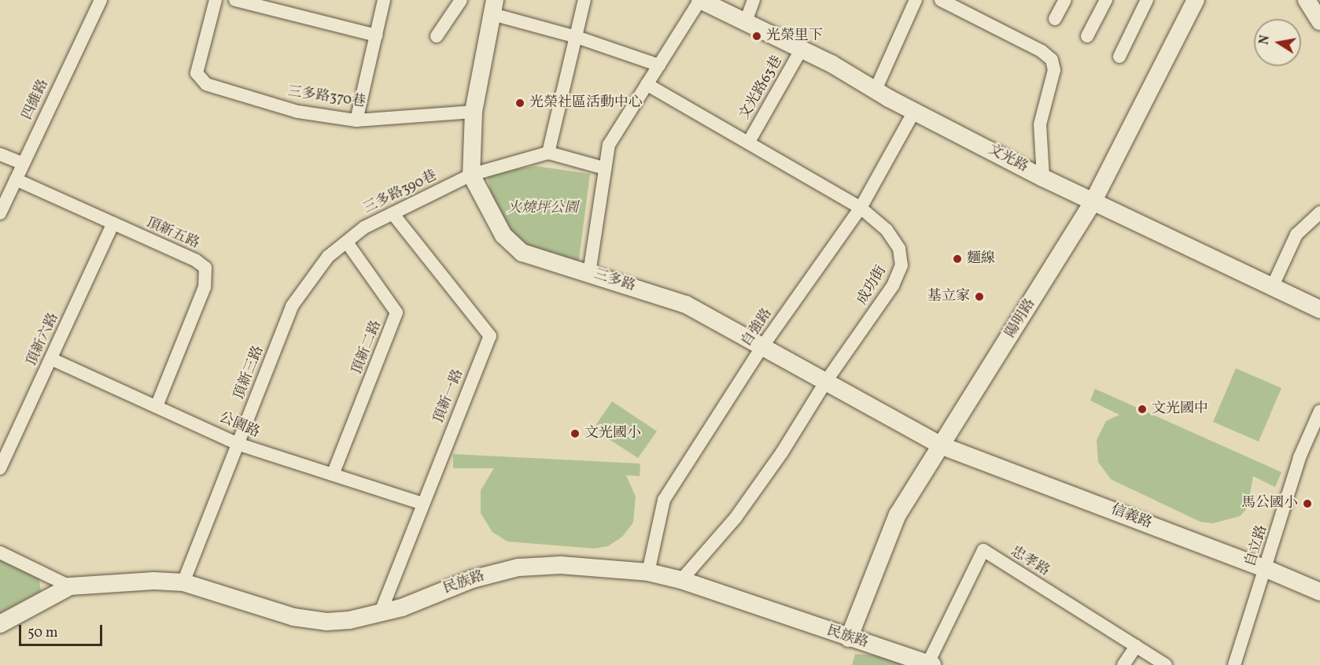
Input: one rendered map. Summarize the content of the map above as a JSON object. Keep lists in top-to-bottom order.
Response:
{
  "streets": {
    "street": [
      "文光路63巷",
      "三多路370巷",
      "四維路",
      "文光路",
      "三多路390巷",
      "頂新五路",
      "三多路",
      "成功街",
      "陽明路",
      "自強路",
      "頂新六路",
      "頂新二路",
      "頂新三路",
      "頂新一路",
      "公園路",
      "信義路",
      "自立路",
      "忠孝路",
      "民族路"
    ]
  },
  "crossings": [
    ["文光路63巷", "文光路"],
    ["文光路63巷", "成功街"],
    ["四維路", "頂新五路"],
    ["文光路", "陽明路"],
    ["文光路", "自強路"],
    ["三多路390巷", "三多路"],
    ["三多路390巷", "頂新二路"],
    ["三多路390巷", "頂新三路"],
    ["三多路390巷", "頂新一路"],
    ["頂新五路", "頂新六路"],
    ["頂新五路", "公園路"],
    ["三多路", "成功街"],
    ["三多路", "陽明路"],
    ["三多路", "自強路"],
    ["三多路", "信義路"],
    ["成功街", "自強路"],
    ["成功街", "民族路"],
    ["陽明路", "信義路"],
    ["陽明路", "民族路"],
    ["自強路", "民族路"],
    ["頂新六路", "公園路"],
    ["頂新二路", "頂新三路"],
    ["頂新二路", "公園路"],
    ["頂新三路", "公園路"],
    ["頂新三路", "民族路"],
    ["頂新一路", "公園路"],
    ["頂新一路", "民族路"],
    ["信義路", "自立路"],
    ["忠孝路", "民族路"]
  ],
  "parks": ["火燒坪公園"],
  "places": [
    "光榮里下",
    "光榮社區活動中心",
    "麵線",
    "基立家",
    "文光國中",
    "文光國小",
    "馬公國小"
  ],
  "scale_bar": "50 m",
  "north": "left"
}
